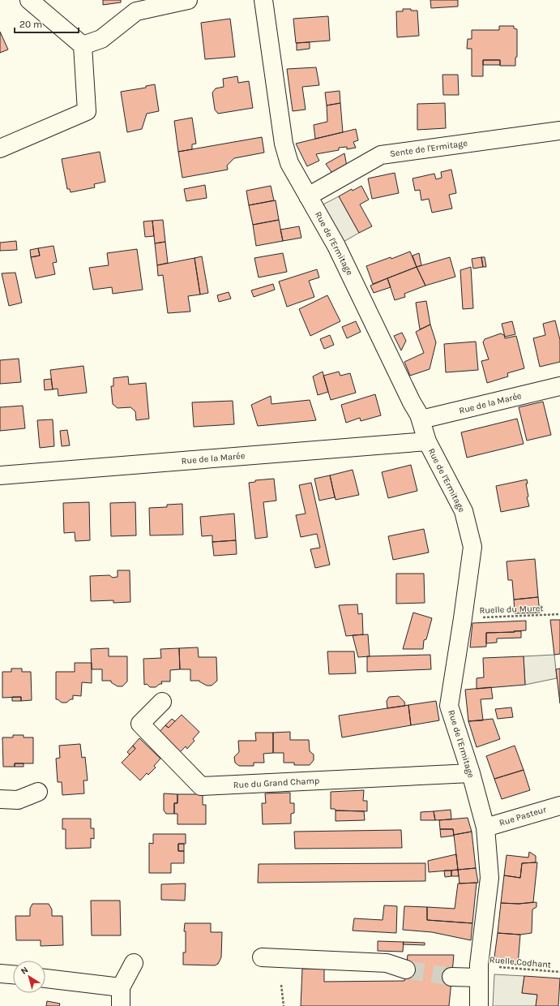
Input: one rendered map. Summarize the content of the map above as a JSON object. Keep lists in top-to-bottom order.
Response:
{
  "streets": {
    "street": [
      "Sente de l'Ermitage",
      "Rue de l'Ermitage",
      "Rue de la Marée",
      "Rue du Grand Champ",
      "Rue Pasteur"
    ],
    "path": ["Ruelle du Muret", "Ruelle Codhant"]
  },
  "crossings": [
    ["Sente de l'Ermitage", "Rue de l'Ermitage"],
    ["Rue de l'Ermitage", "Rue de la Marée"],
    ["Rue de l'Ermitage", "Ruelle du Muret"],
    ["Rue de l'Ermitage", "Rue du Grand Champ"],
    ["Rue de l'Ermitage", "Rue Pasteur"],
    ["Rue de l'Ermitage", "Ruelle Codhant"]
  ],
  "scale_bar": "20 m",
  "north": "top left"
}
